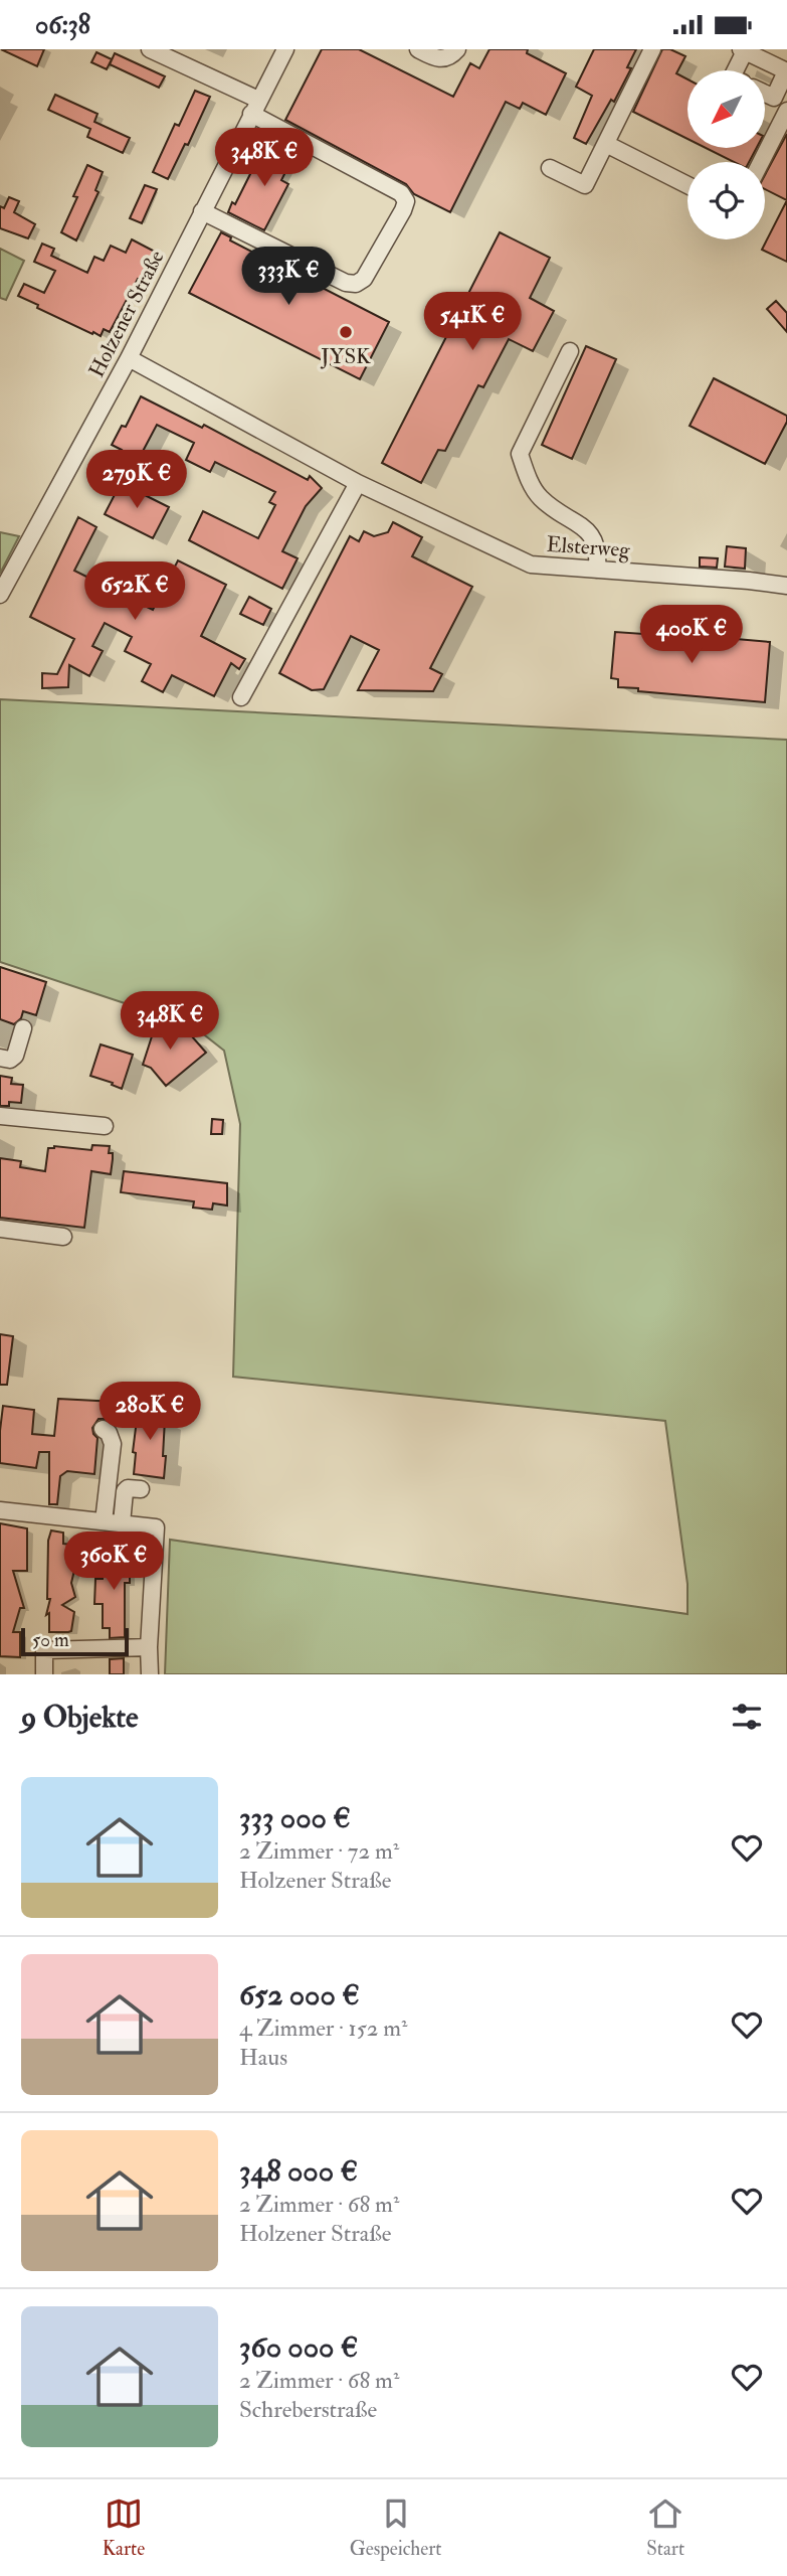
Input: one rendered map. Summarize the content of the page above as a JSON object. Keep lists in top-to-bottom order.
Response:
{
  "streets": {
    "street": ["Holzener Straße", "Elsterweg"]
  },
  "crossings": [
    ["Holzener Straße", "Elsterweg"]
  ],
  "places": ["JYSK"],
  "scale_bar": "50 m",
  "north": "bottom left",
  "page": {
    "status": "06:38",
    "price": [
      "348K €",
      "333K €",
      "541K €",
      "279K €",
      "652K €",
      "400K €",
      "348K €",
      "280K €",
      "360K €"
    ],
    "scale": "50 m",
    "heading": "9 Objekte",
    "list": [
      {
        "name": "333 000 €",
        "note": "2 Zimmer · 72 m² · Holzener Straße"
      },
      {
        "name": "652 000 €",
        "note": "4 Zimmer · 152 m² · Haus"
      },
      {
        "name": "348 000 €",
        "note": "2 Zimmer · 68 m² · Holzener Straße"
      },
      {
        "name": "360 000 €",
        "note": "2 Zimmer · 68 m² · Schreberstraße"
      }
    ],
    "tabs": ["Karte", "Gespeichert", "Start"]
  }
}
